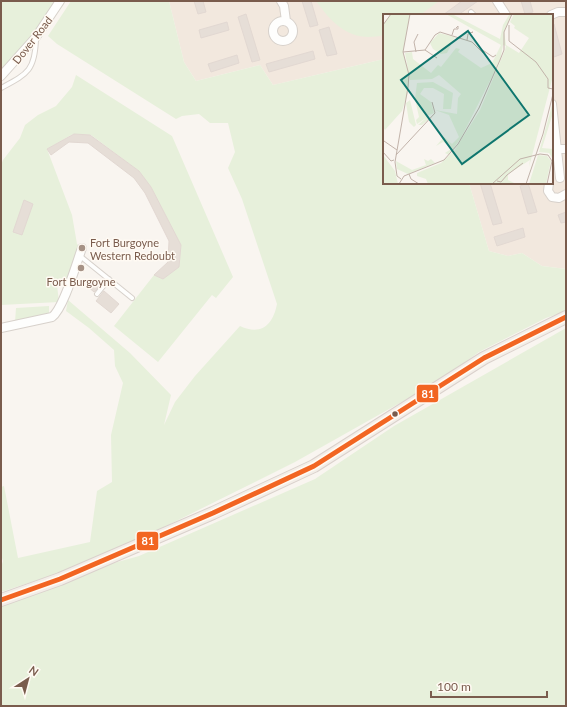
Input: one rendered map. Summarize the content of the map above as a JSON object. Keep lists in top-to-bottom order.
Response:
{
  "streets": {
    "street": ["Dover Road"]
  },
  "places": ["Fort Burgoyne Western Redoubt", "Fort Burgoyne"],
  "lines": ["transit line 81"],
  "scale_bar": "100 m",
  "north": "top right"
}
